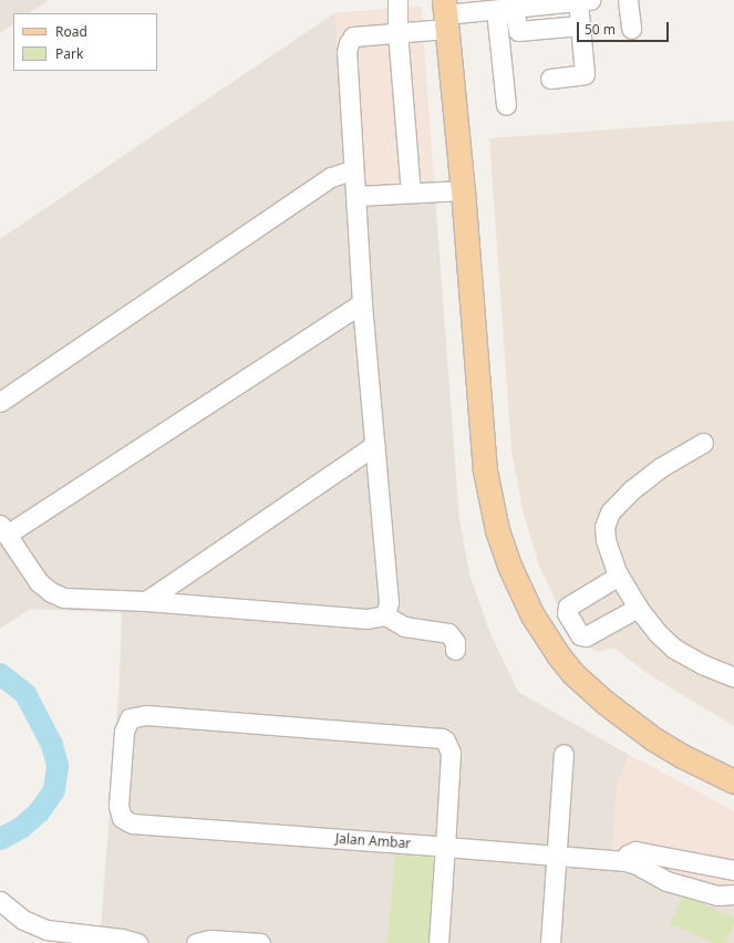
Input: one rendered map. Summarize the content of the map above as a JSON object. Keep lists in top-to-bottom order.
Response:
{
  "streets": {
    "street": ["Jalan Ambar"]
  },
  "legend": ["Road", "Park"],
  "scale_bar": "50 m"
}
